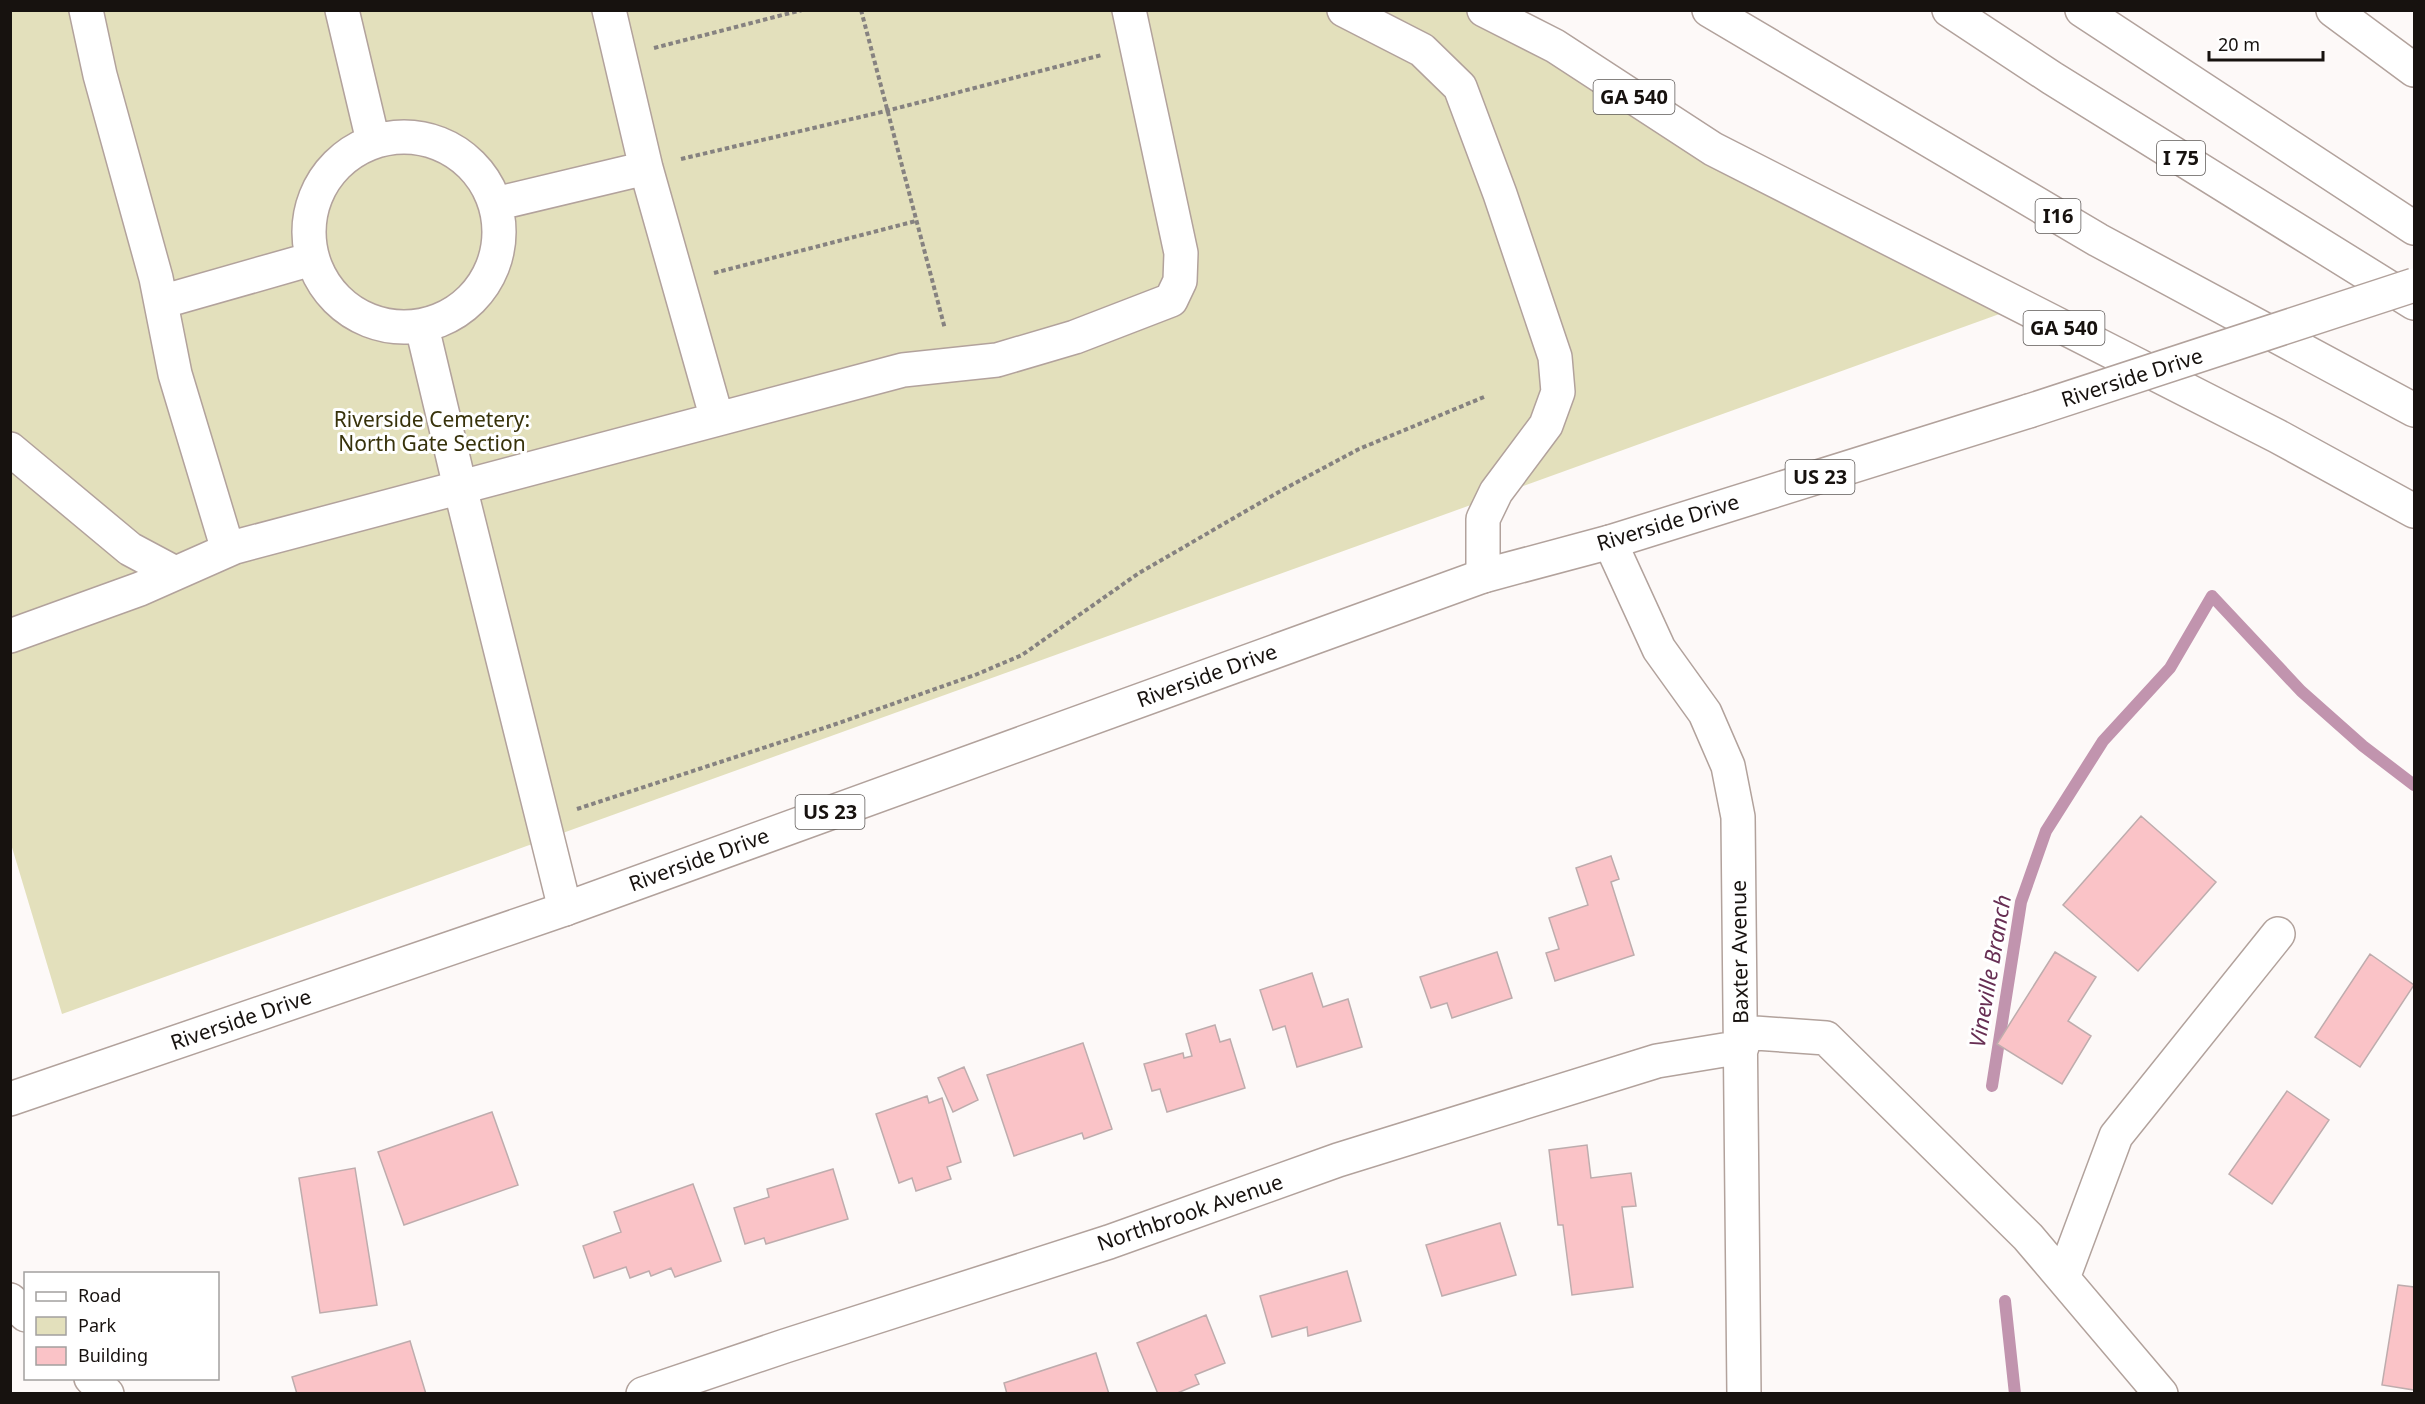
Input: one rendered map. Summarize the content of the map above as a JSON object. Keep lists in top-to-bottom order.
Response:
{
  "streets": {
    "main road": [
      "GA 540",
      "I 75",
      "I16",
      "Riverside Drive",
      "US 23",
      "Baxter Avenue",
      "Northbrook Avenue"
    ]
  },
  "crossings": [
    ["Riverside Drive", "Baxter Avenue"],
    ["Baxter Avenue", "Northbrook Avenue"]
  ],
  "water": ["Vineville Branch"],
  "parks": ["Riverside Cemetery: North Gate Section"],
  "legend": ["Road", "Park", "Building"],
  "scale_bar": "20 m"
}
